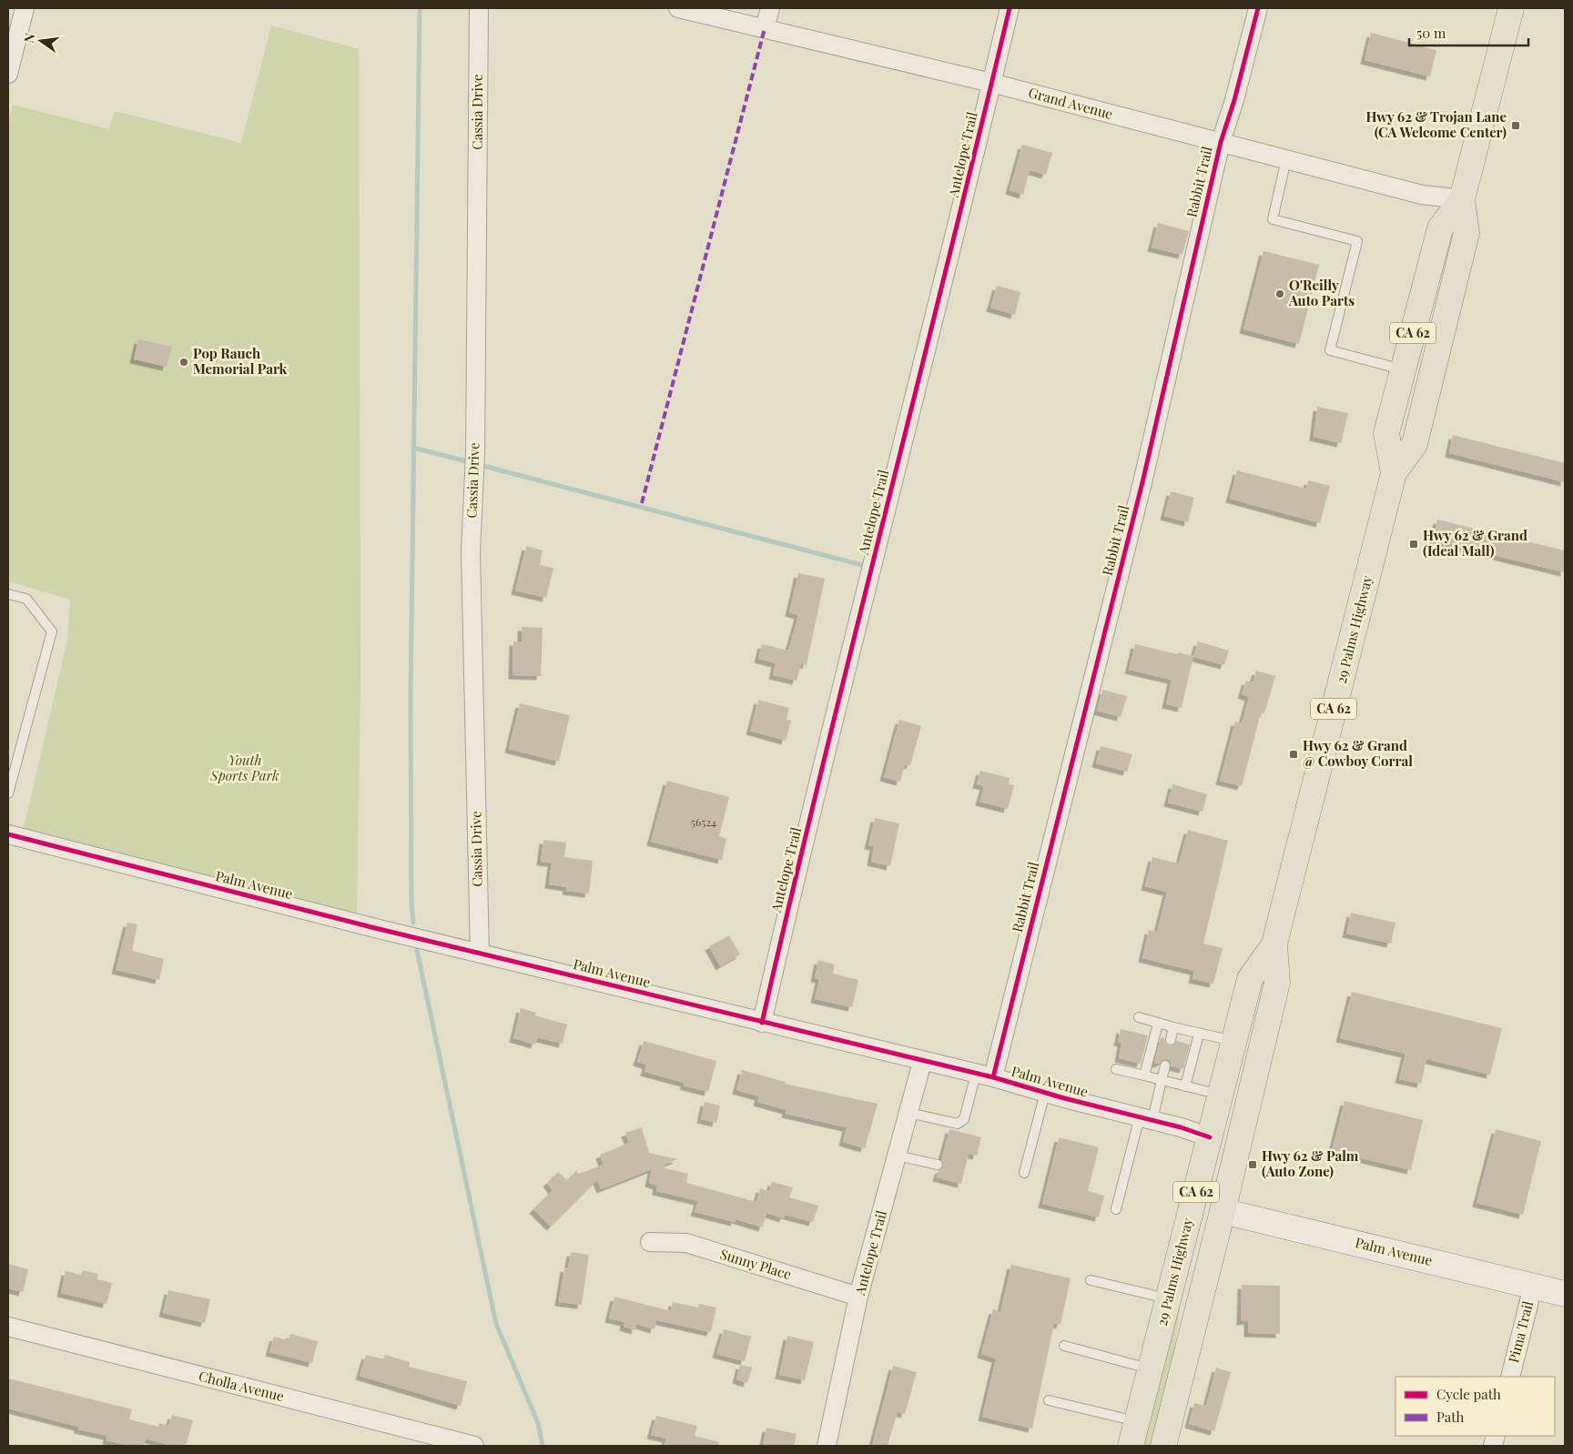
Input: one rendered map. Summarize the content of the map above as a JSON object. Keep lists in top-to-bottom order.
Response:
{
  "streets": {
    "main road": ["CA 62", "29 Palms Highway"],
    "street": [
      "Grand Avenue",
      "Cassia Drive",
      "Antelope Trail",
      "Rabbit Trail",
      "Palm Avenue",
      "Sunny Place",
      "Pima Trail",
      "Cholla Avenue"
    ]
  },
  "crossings": [
    ["Grand Avenue", "Antelope Trail"],
    ["Grand Avenue", "Rabbit Trail"],
    ["Grand Avenue", "29 Palms Highway"],
    ["Cassia Drive", "Palm Avenue"],
    ["Antelope Trail", "Palm Avenue"],
    ["Antelope Trail", "Sunny Place"],
    ["Rabbit Trail", "Palm Avenue"],
    ["29 Palms Highway", "Palm Avenue"],
    ["Palm Avenue", "Pima Trail"]
  ],
  "parks": ["Youth Sports Park"],
  "places": {
    "transit": [
      "Hwy 62 & Trojan Lane (CA Welcome Center)",
      "Hwy 62 & Grand (Ideal Mall)",
      "Hwy 62 & Grand @ Cowboy Corral",
      "Hwy 62 & Palm (Auto Zone)"
    ],
    "other": ["O'Reilly Auto Parts", "Pop Rauch Memorial Park"]
  },
  "house_numbers": ["56524"],
  "legend": ["Cycle path", "Path"],
  "scale_bar": "50 m",
  "north": "left"
}
